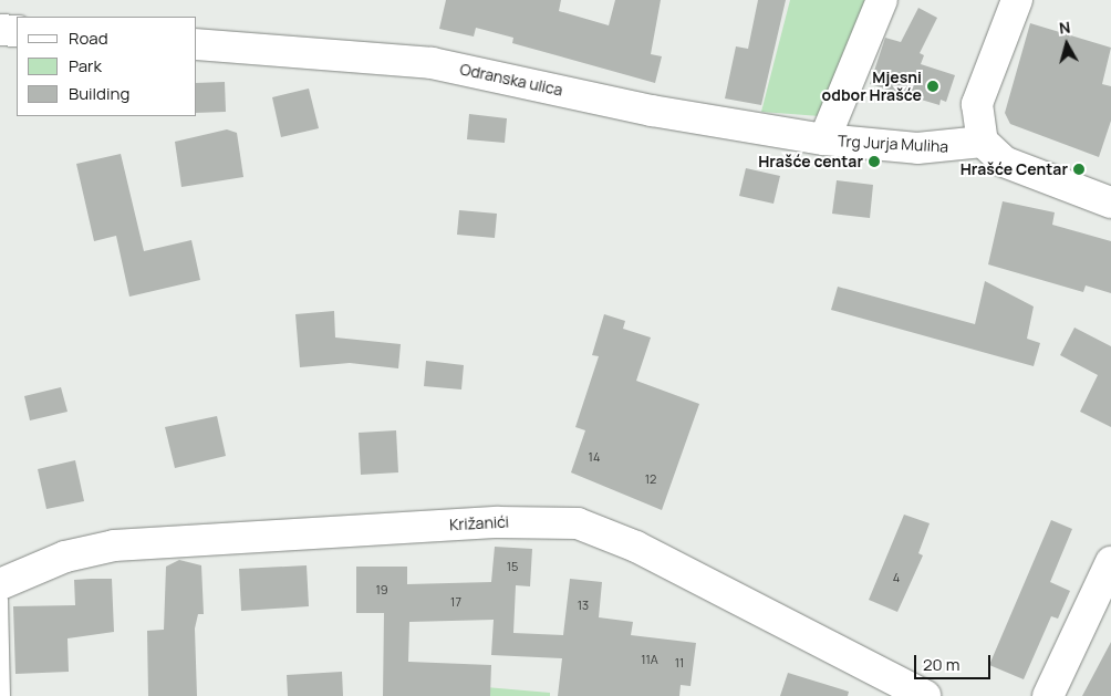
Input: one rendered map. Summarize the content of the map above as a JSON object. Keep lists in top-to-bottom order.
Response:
{
  "streets": {
    "street": ["Odranska ulica", "Trg Jurja Muliha", "Križanići"]
  },
  "crossings": [
    ["Odranska ulica", "Trg Jurja Muliha"]
  ],
  "places": ["Mjesni odbor Hrašće", "Hrašće centar", "Hrašće Centar"],
  "house_numbers": [
    "14",
    "12",
    "15",
    "4",
    "19",
    "17",
    "13",
    "11A",
    "11"
  ],
  "legend": ["Road", "Park", "Building"],
  "scale_bar": "20 m",
  "north": "top"
}
